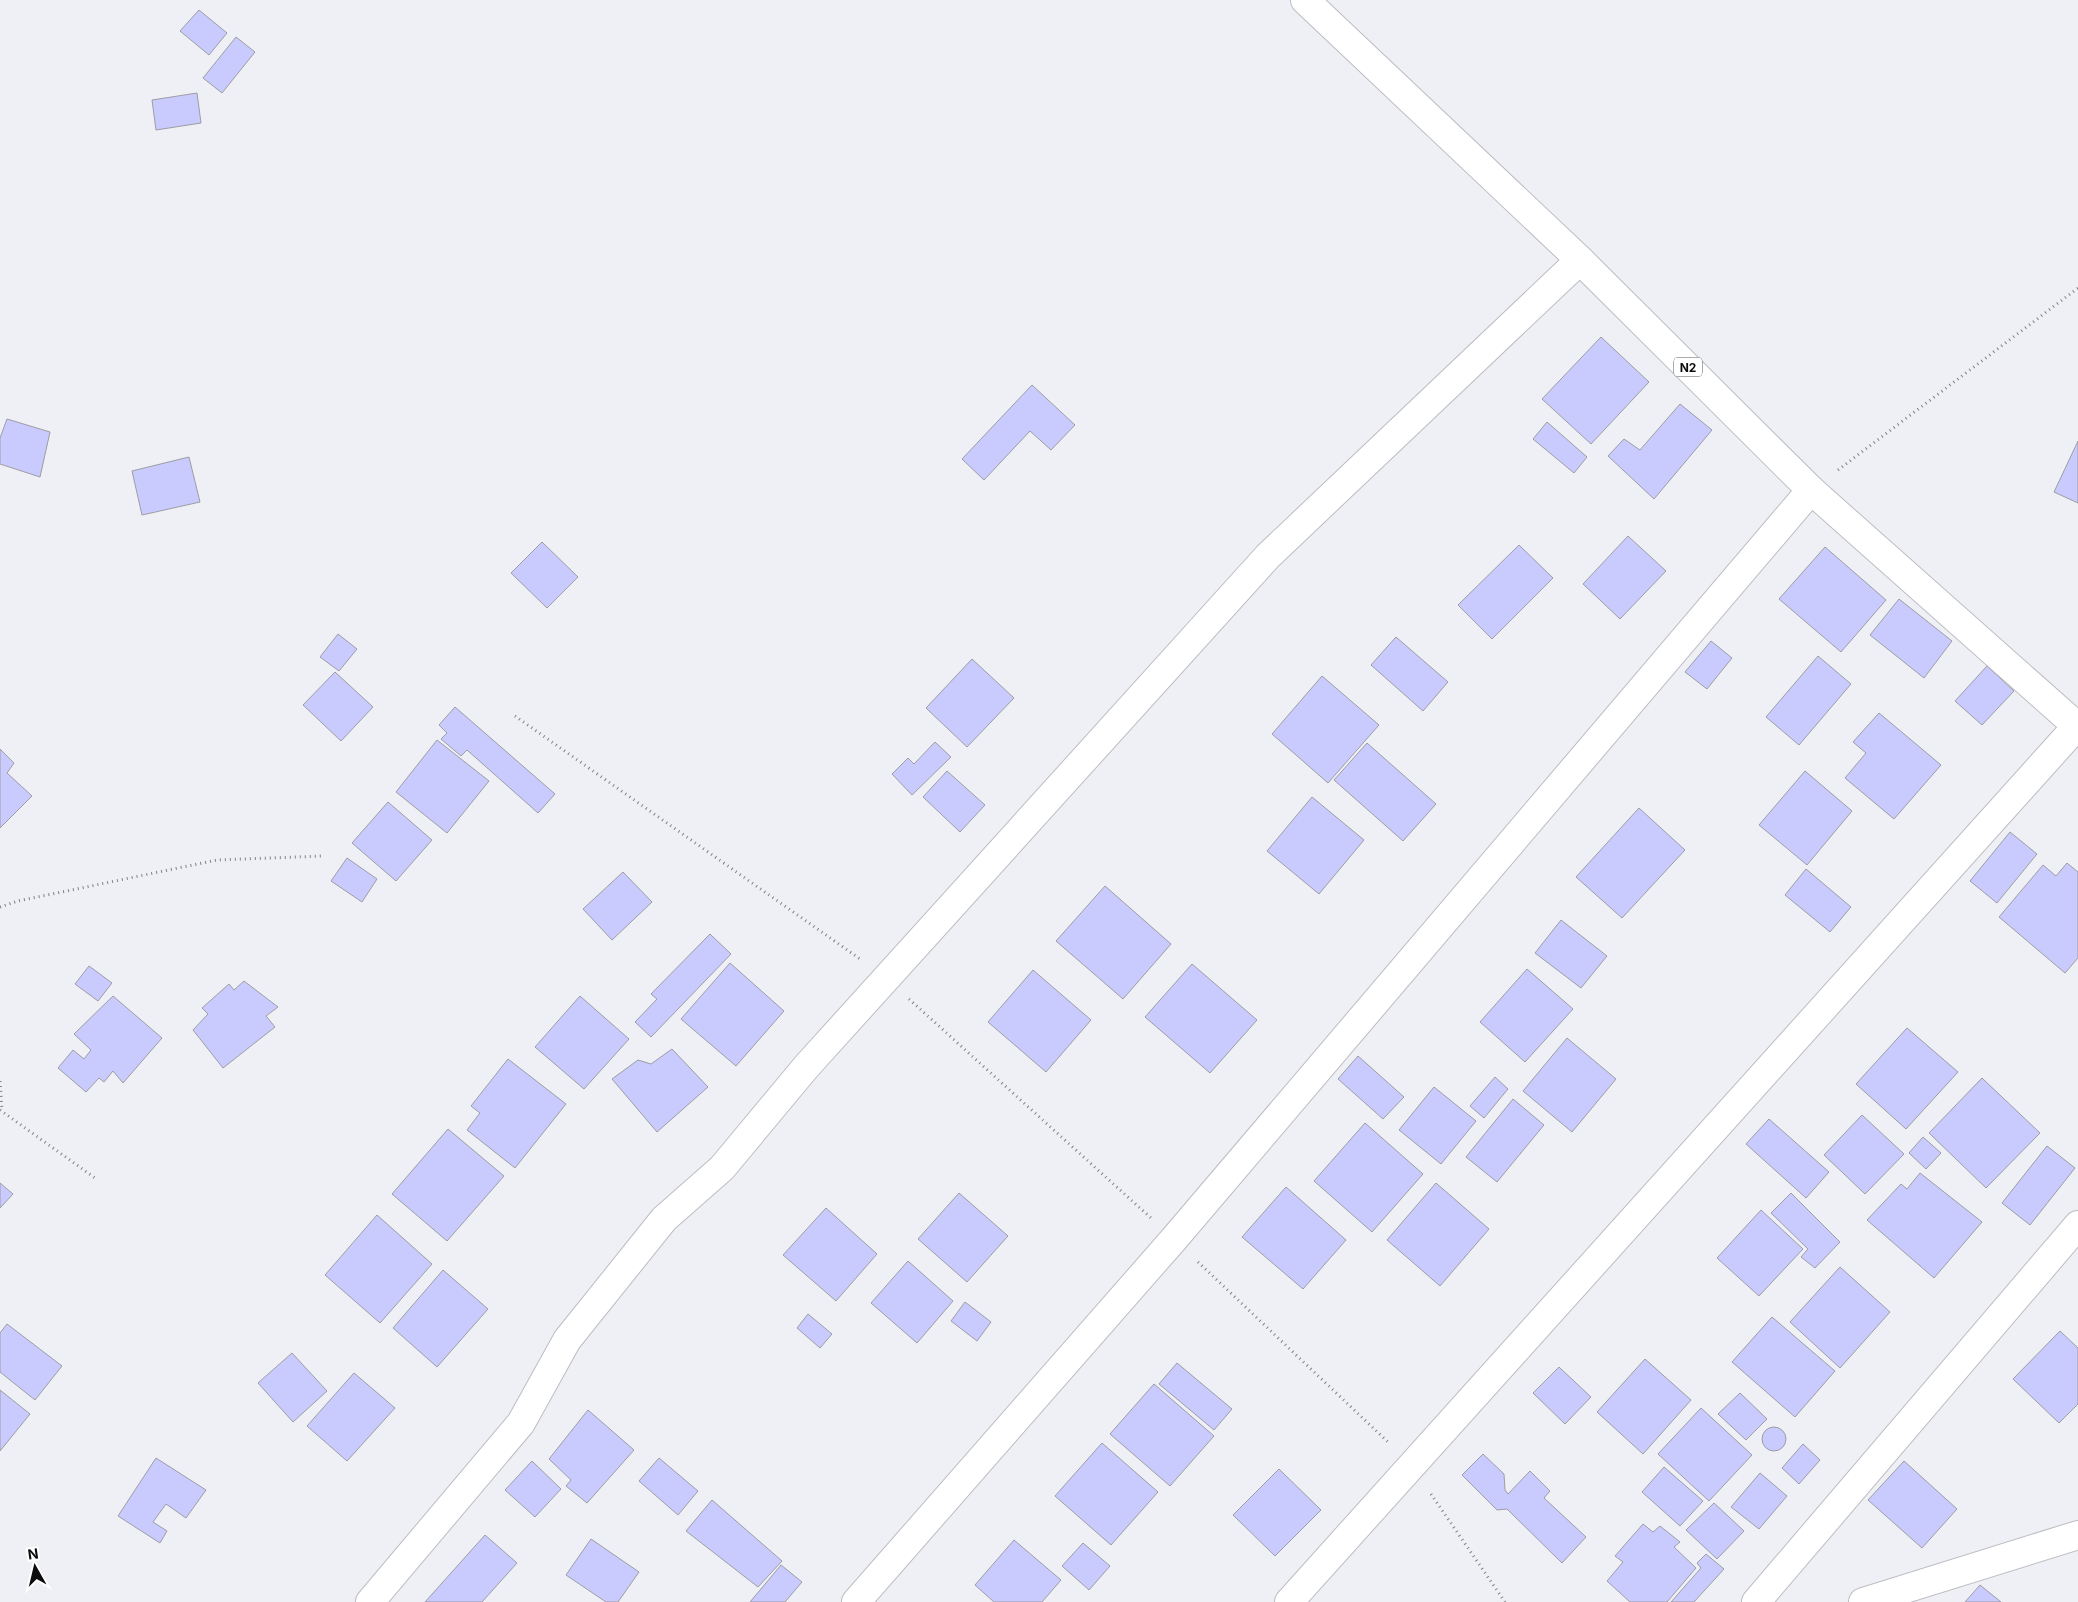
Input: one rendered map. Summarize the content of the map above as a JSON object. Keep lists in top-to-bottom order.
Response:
{
  "streets": {
    "main road": ["N2"]
  },
  "north": "top"
}
